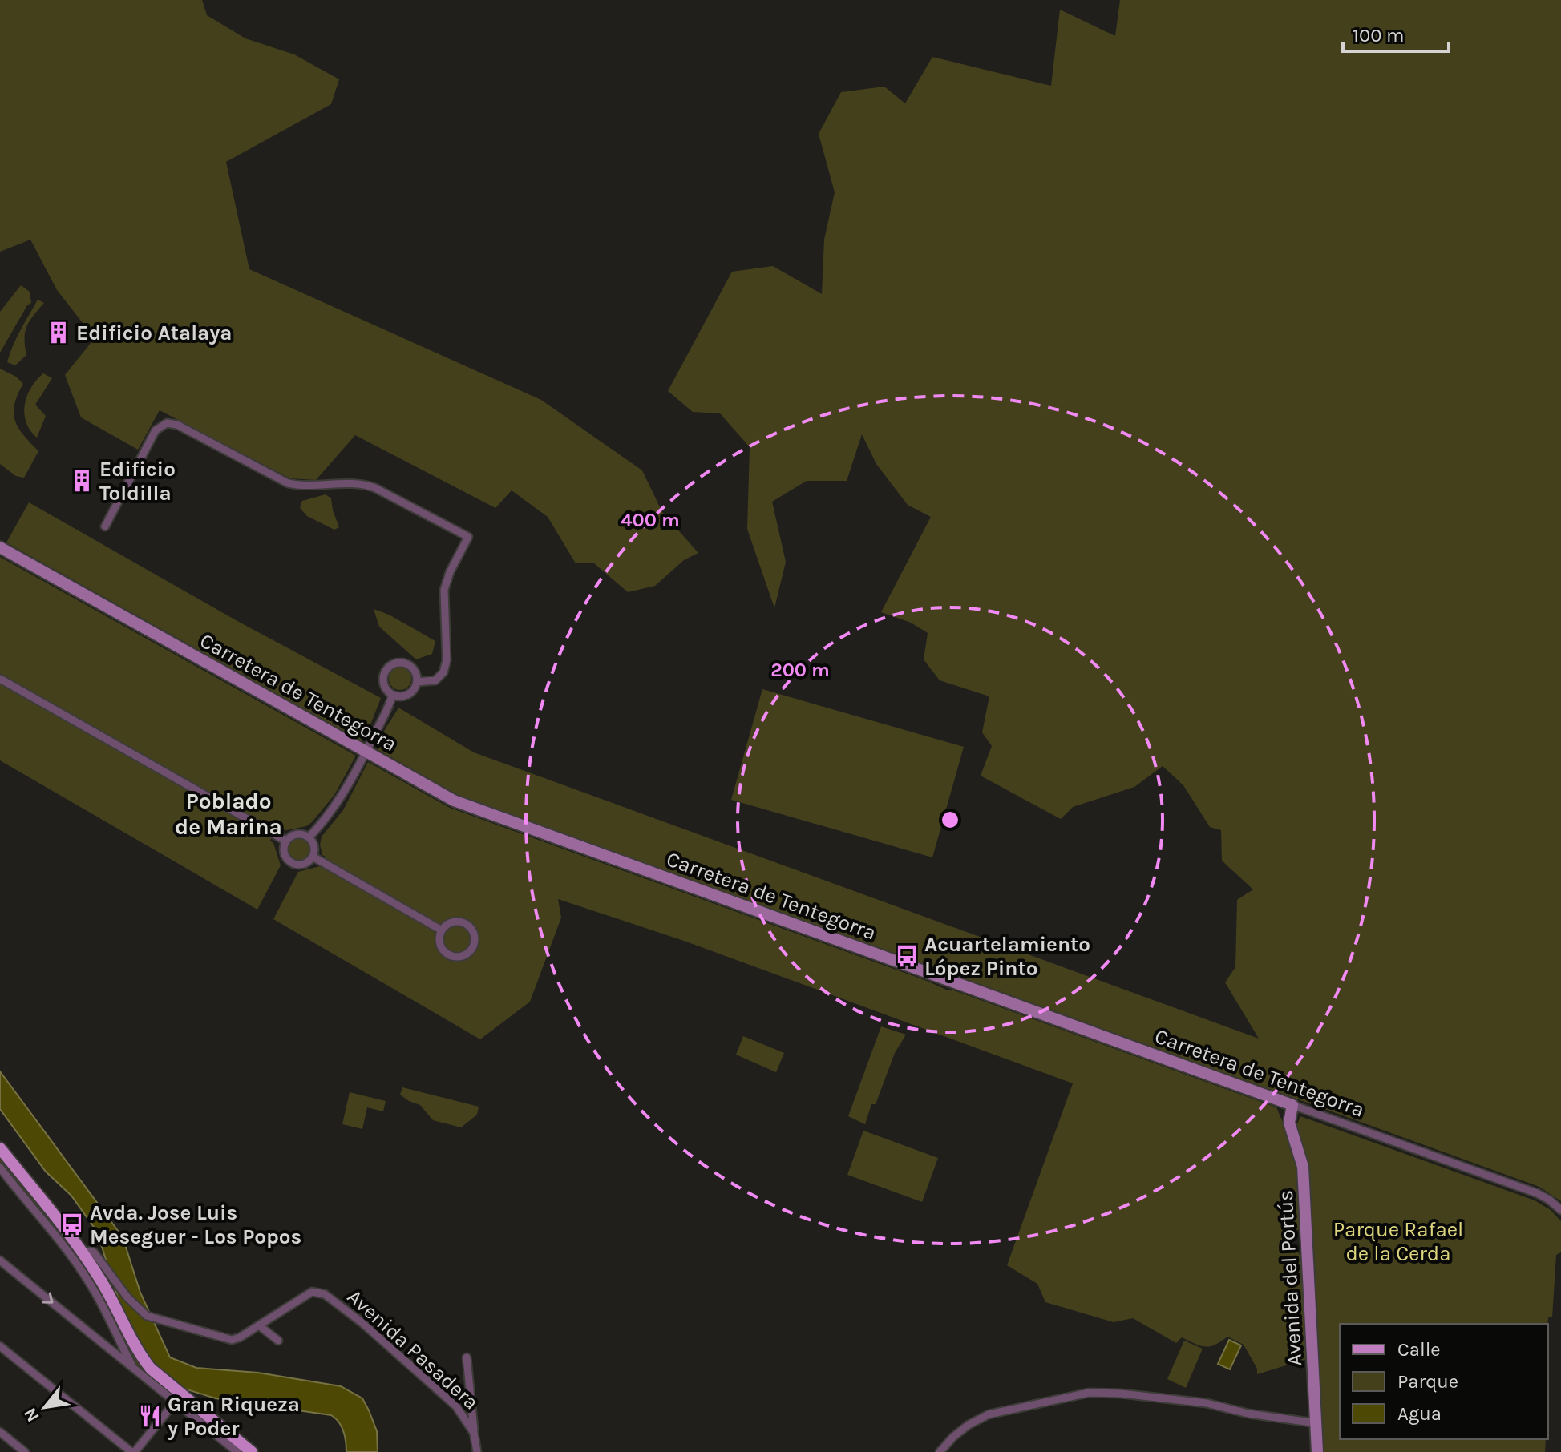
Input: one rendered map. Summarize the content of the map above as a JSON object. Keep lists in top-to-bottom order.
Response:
{
  "streets": {
    "main road": ["Carretera de Tentegorra", "Avenida del Portús"],
    "street": ["Avenida Pasadera"]
  },
  "crossings": [
    ["Carretera de Tentegorra", "Avenida del Portús"]
  ],
  "districts": ["Poblado de Marina"],
  "parks": ["Parque Rafael de la Cerda"],
  "places": {
    "building": ["Edificio Atalaya", "Edificio Toldilla"],
    "bus stop": ["Acuartelamiento López Pinto", "Avda. Jose Luis Meseguer - Los Popos"],
    "restaurant": ["Gran Riqueza y Poder"]
  },
  "legend": ["Calle", "Parque", "Agua"],
  "scale_bar": "100 m",
  "north": "bottom left",
  "rings": ["400 m", "200 m"]
}
